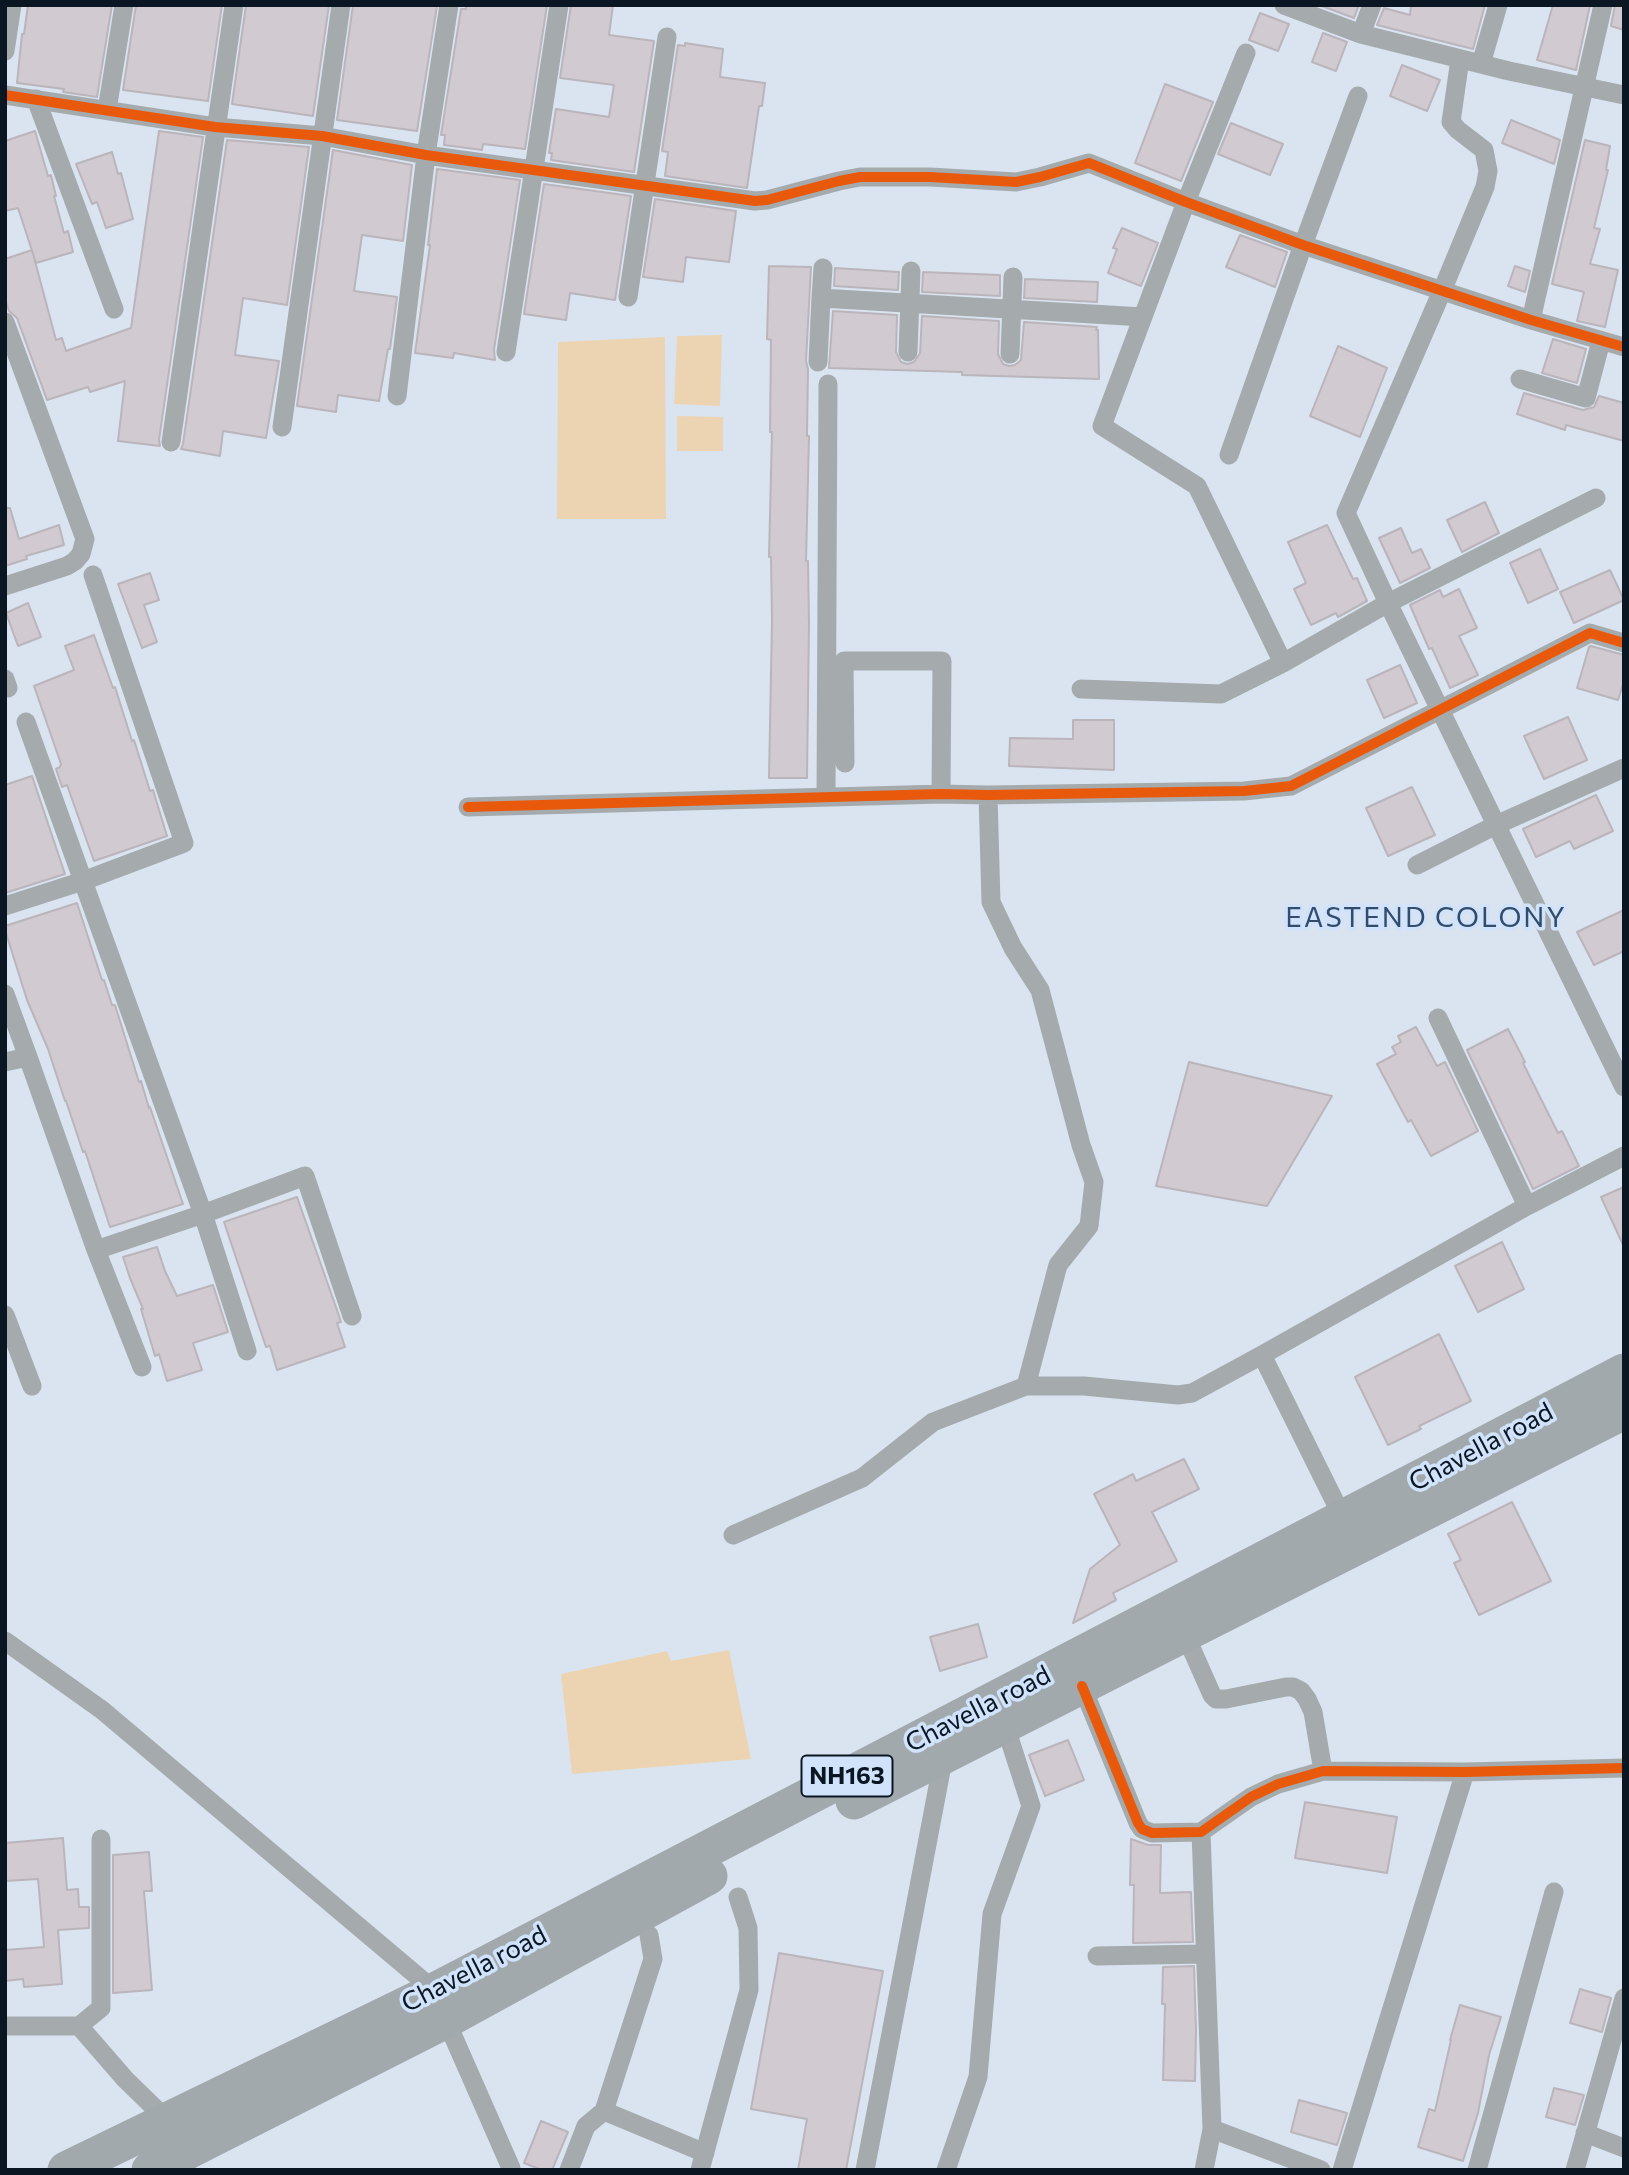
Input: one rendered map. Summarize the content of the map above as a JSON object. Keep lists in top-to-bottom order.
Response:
{
  "streets": {
    "highway": ["Chavella road", "NH163"]
  },
  "districts": ["EASTEND COLONY"]
}
